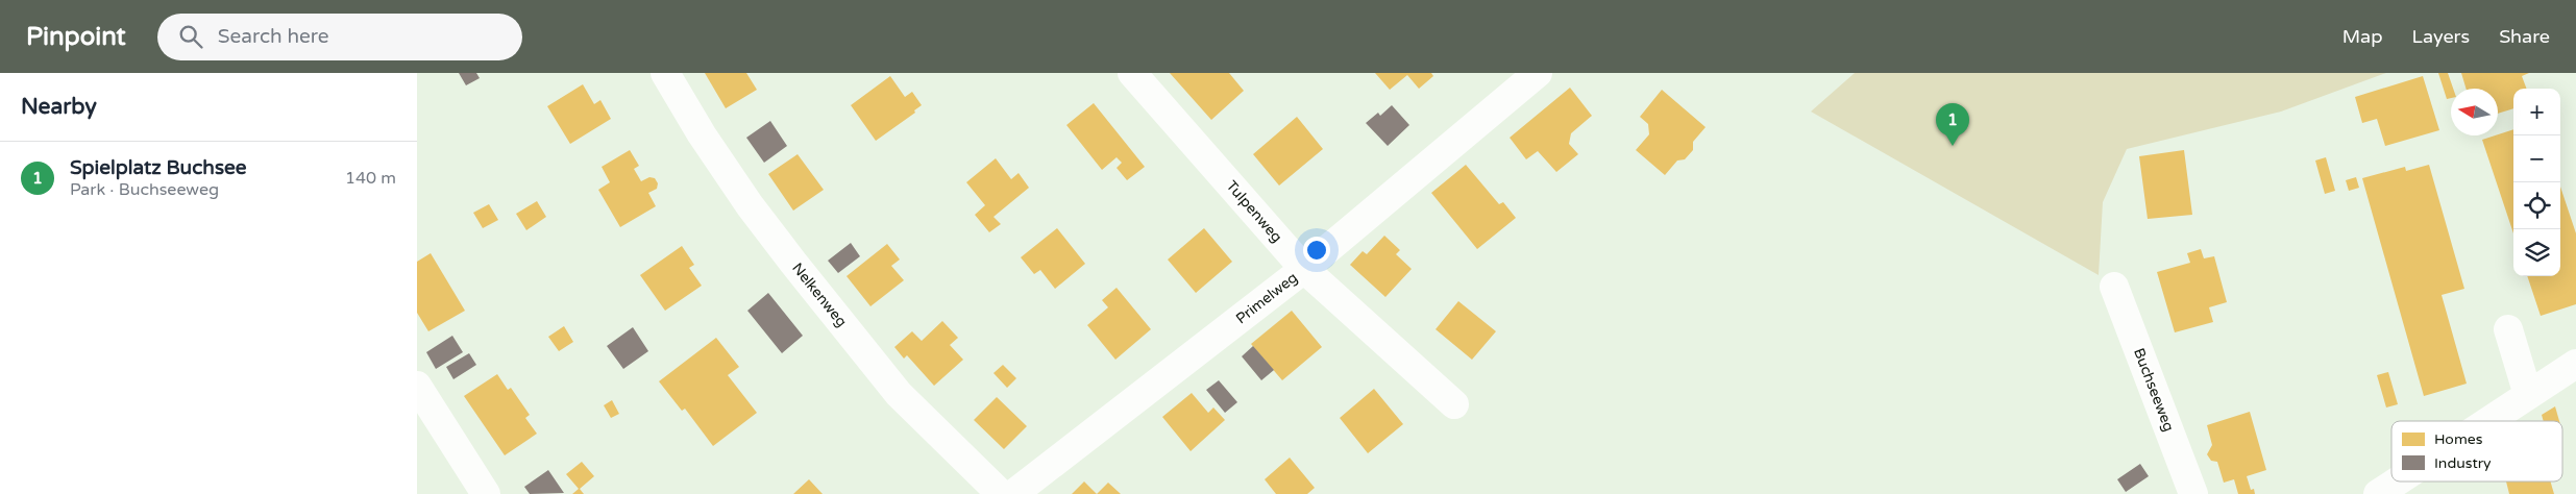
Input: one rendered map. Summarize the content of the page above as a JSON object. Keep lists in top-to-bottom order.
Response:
{
  "streets": {
    "street": [
      "Tulpenweg",
      "Nelkenweg",
      "Primelweg",
      "Buchseeweg"
    ]
  },
  "crossings": [
    ["Tulpenweg", "Primelweg"]
  ],
  "legend": ["Homes", "Industry"],
  "north": "left",
  "page": {
    "header": "Pinpoint",
    "search": "Search here",
    "nav": ["Map", "Layers", "Share"],
    "heading": "Nearby",
    "map_buttons": ["+", "−"],
    "pins": "1",
    "list": [
      {
        "mark": "1",
        "name": "Spielplatz Buchsee",
        "note": "Park · Buchseeweg",
        "value": "140 m"
      }
    ]
  }
}
